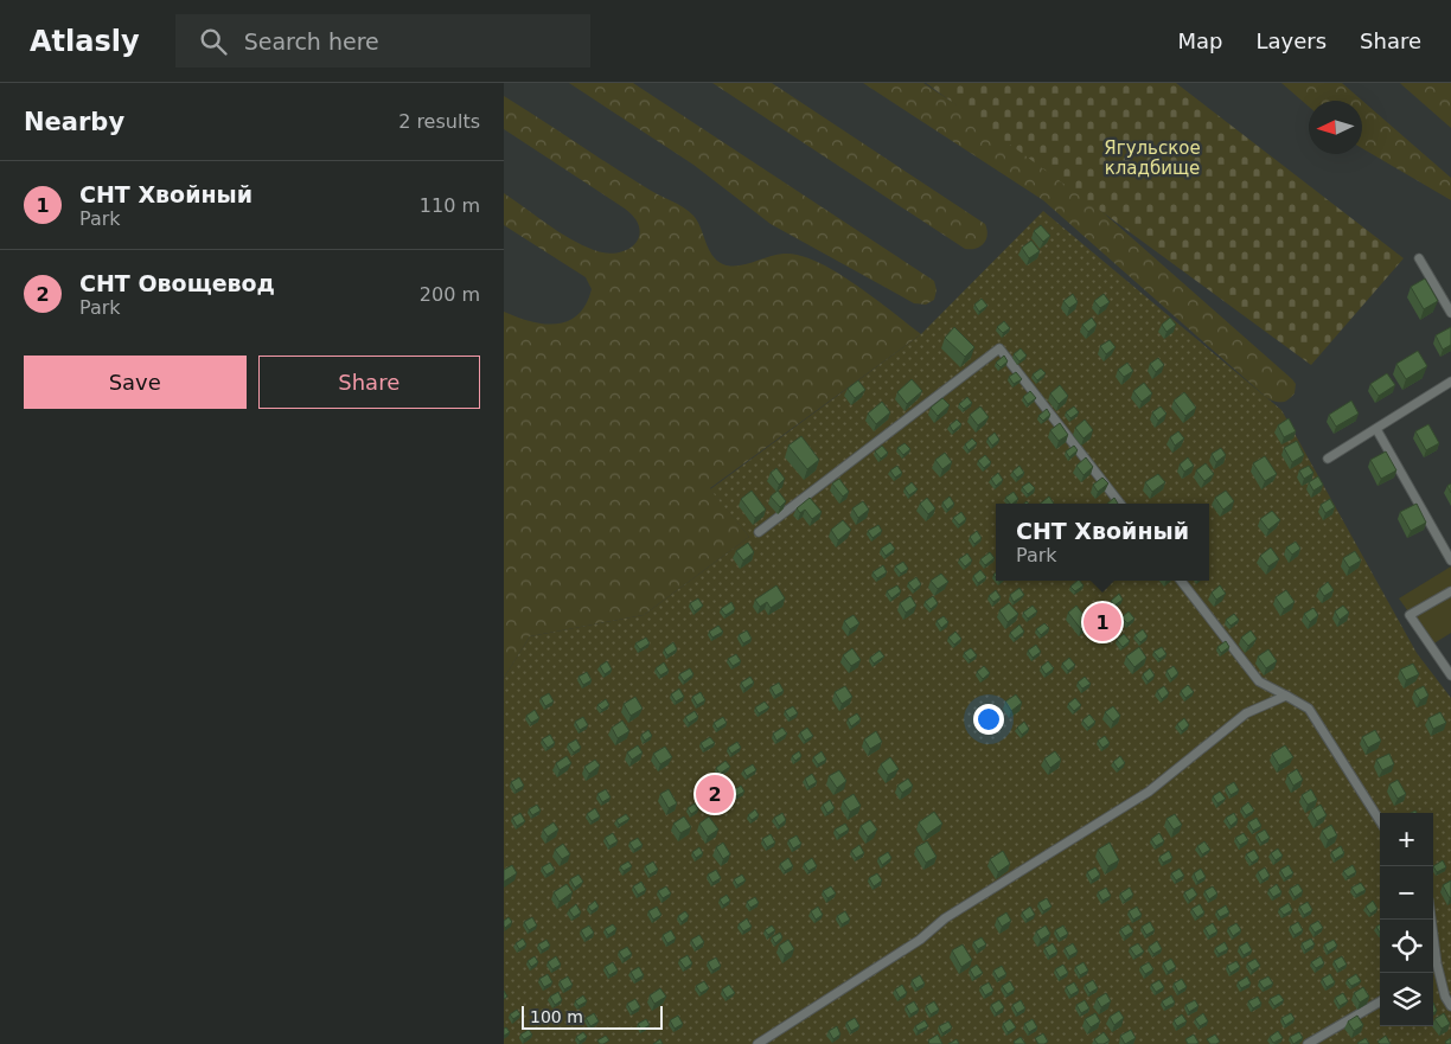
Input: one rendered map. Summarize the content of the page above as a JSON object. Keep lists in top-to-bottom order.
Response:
{
  "parks": ["Ягульское кладбище"],
  "scale_bar": "100 m",
  "north": "left",
  "page": {
    "header": "Atlasly",
    "search": "Search here",
    "nav": ["Map", "Layers", "Share"],
    "heading": ["Nearby", "2 results"],
    "list": [
      {
        "mark": "1",
        "name": "СНТ Хвойный",
        "note": "Park",
        "value": "110 m"
      },
      {
        "mark": "2",
        "name": "СНТ Овощевод",
        "note": "Park",
        "value": "200 m"
      }
    ],
    "buttons": ["Save", "Share"],
    "popup": ["СНТ Хвойный", "Park"],
    "pins": ["1", "2"],
    "map_buttons": ["+", "−"],
    "scale": "100 m"
  }
}
